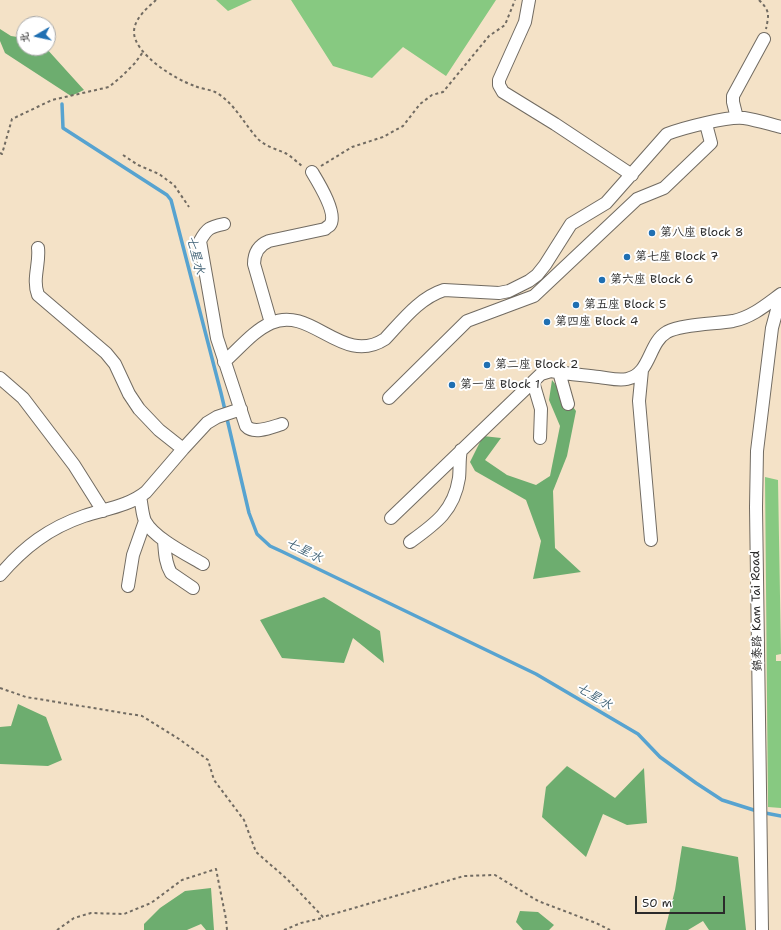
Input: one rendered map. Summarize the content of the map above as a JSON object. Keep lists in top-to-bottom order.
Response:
{
  "streets": {
    "street": ["錦泰路 Kam Tai Road"]
  },
  "water": ["七星水"],
  "places": [
    "第八座 Block 8",
    "第七座 Block 7",
    "第六座 Block 6",
    "第五座 Block 5",
    "第四座 Block 4",
    "第二座 Block 2",
    "第一座 Block 1"
  ],
  "scale_bar": "50 m",
  "north": "left"
}
